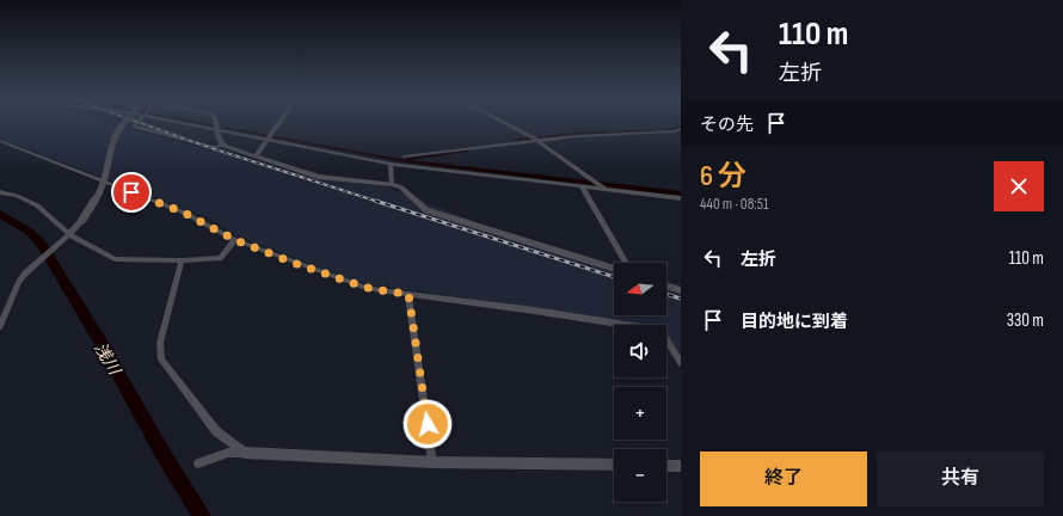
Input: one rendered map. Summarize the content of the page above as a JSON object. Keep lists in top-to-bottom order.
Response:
{
  "water": ["浅川"],
  "north": "left",
  "page": {
    "turn": ["110 m", "左折"],
    "then": "その先",
    "heading": ["6 分", "440 m · 08:51"],
    "list": [
      {
        "name": "左折",
        "value": "110 m"
      },
      {
        "name": "目的地に到着",
        "value": "330 m"
      }
    ],
    "map_buttons": ["+", "−"],
    "buttons": ["終了", "共有"]
  }
}
